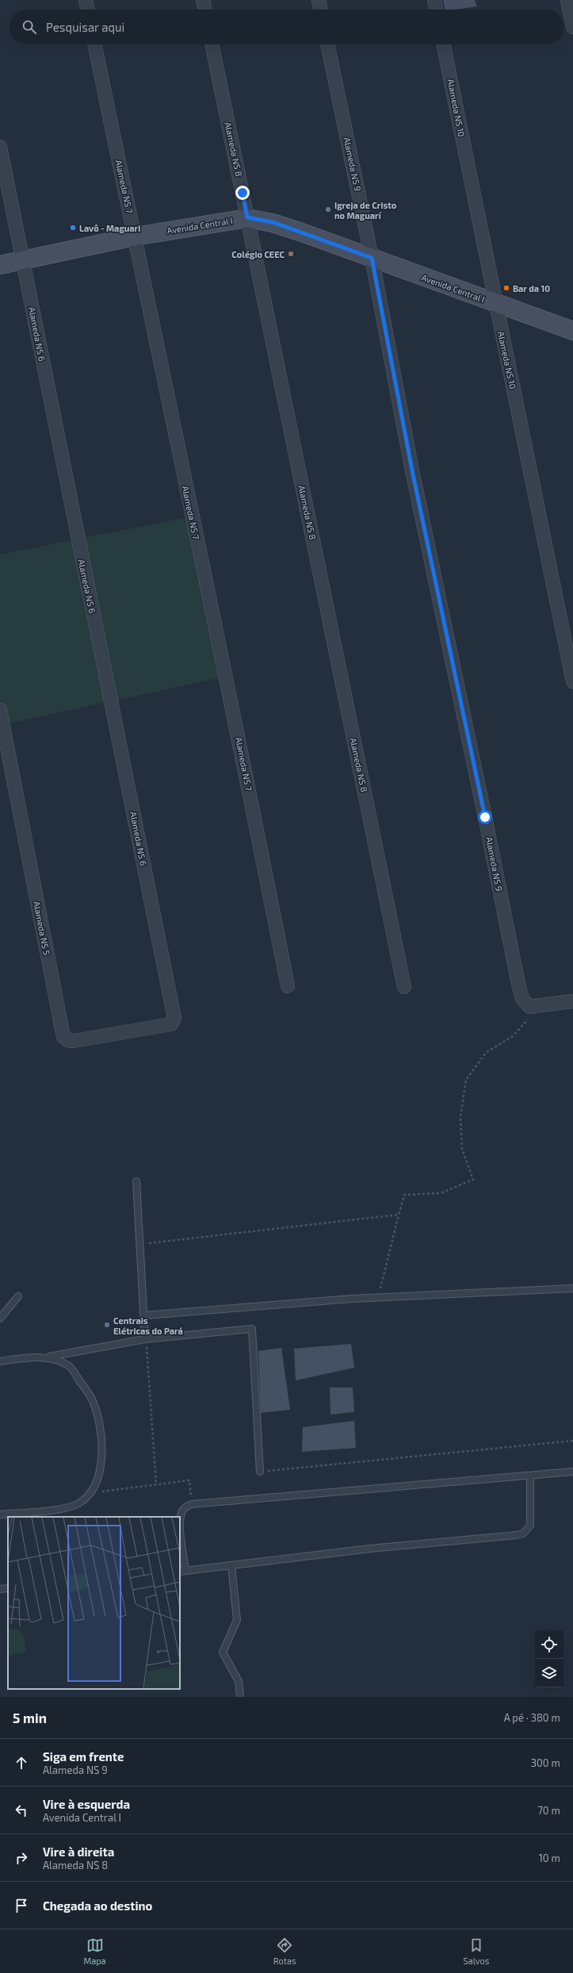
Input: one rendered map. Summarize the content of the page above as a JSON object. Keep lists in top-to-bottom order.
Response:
{
  "streets": {
    "main road": ["Avenida Central I"],
    "street": [
      "Alameda NS 10",
      "Alameda NS 8",
      "Alameda NS 9",
      "Alameda NS 7",
      "Alameda NS 6",
      "Alameda NS 5"
    ]
  },
  "crossings": [
    ["Alameda NS 10", "Avenida Central I"],
    ["Alameda NS 8", "Avenida Central I"],
    ["Alameda NS 9", "Avenida Central I"],
    ["Alameda NS 7", "Avenida Central I"],
    ["Avenida Central I", "Alameda NS 6"],
    ["Alameda NS 6", "Alameda NS 5"]
  ],
  "places": [
    "Igreja de Cristo no Maguarí",
    "Lavô - Maguari",
    "Colégio CEEC",
    "Bar da 10",
    "Centrais Elétricas do Pará"
  ],
  "page": {
    "search": "Pesquisar aqui",
    "heading": ["5 min", "A pé · 380 m"],
    "list": [
      ["Siga em frente", "Alameda NS 9", "300 m"],
      ["Vire à esquerda", "Avenida Central I", "70 m"],
      ["Vire à direita", "Alameda NS 8", "10 m"],
      "Chegada ao destino"
    ],
    "nav": ["Mapa", "Rotas", "Salvos"]
  }
}
